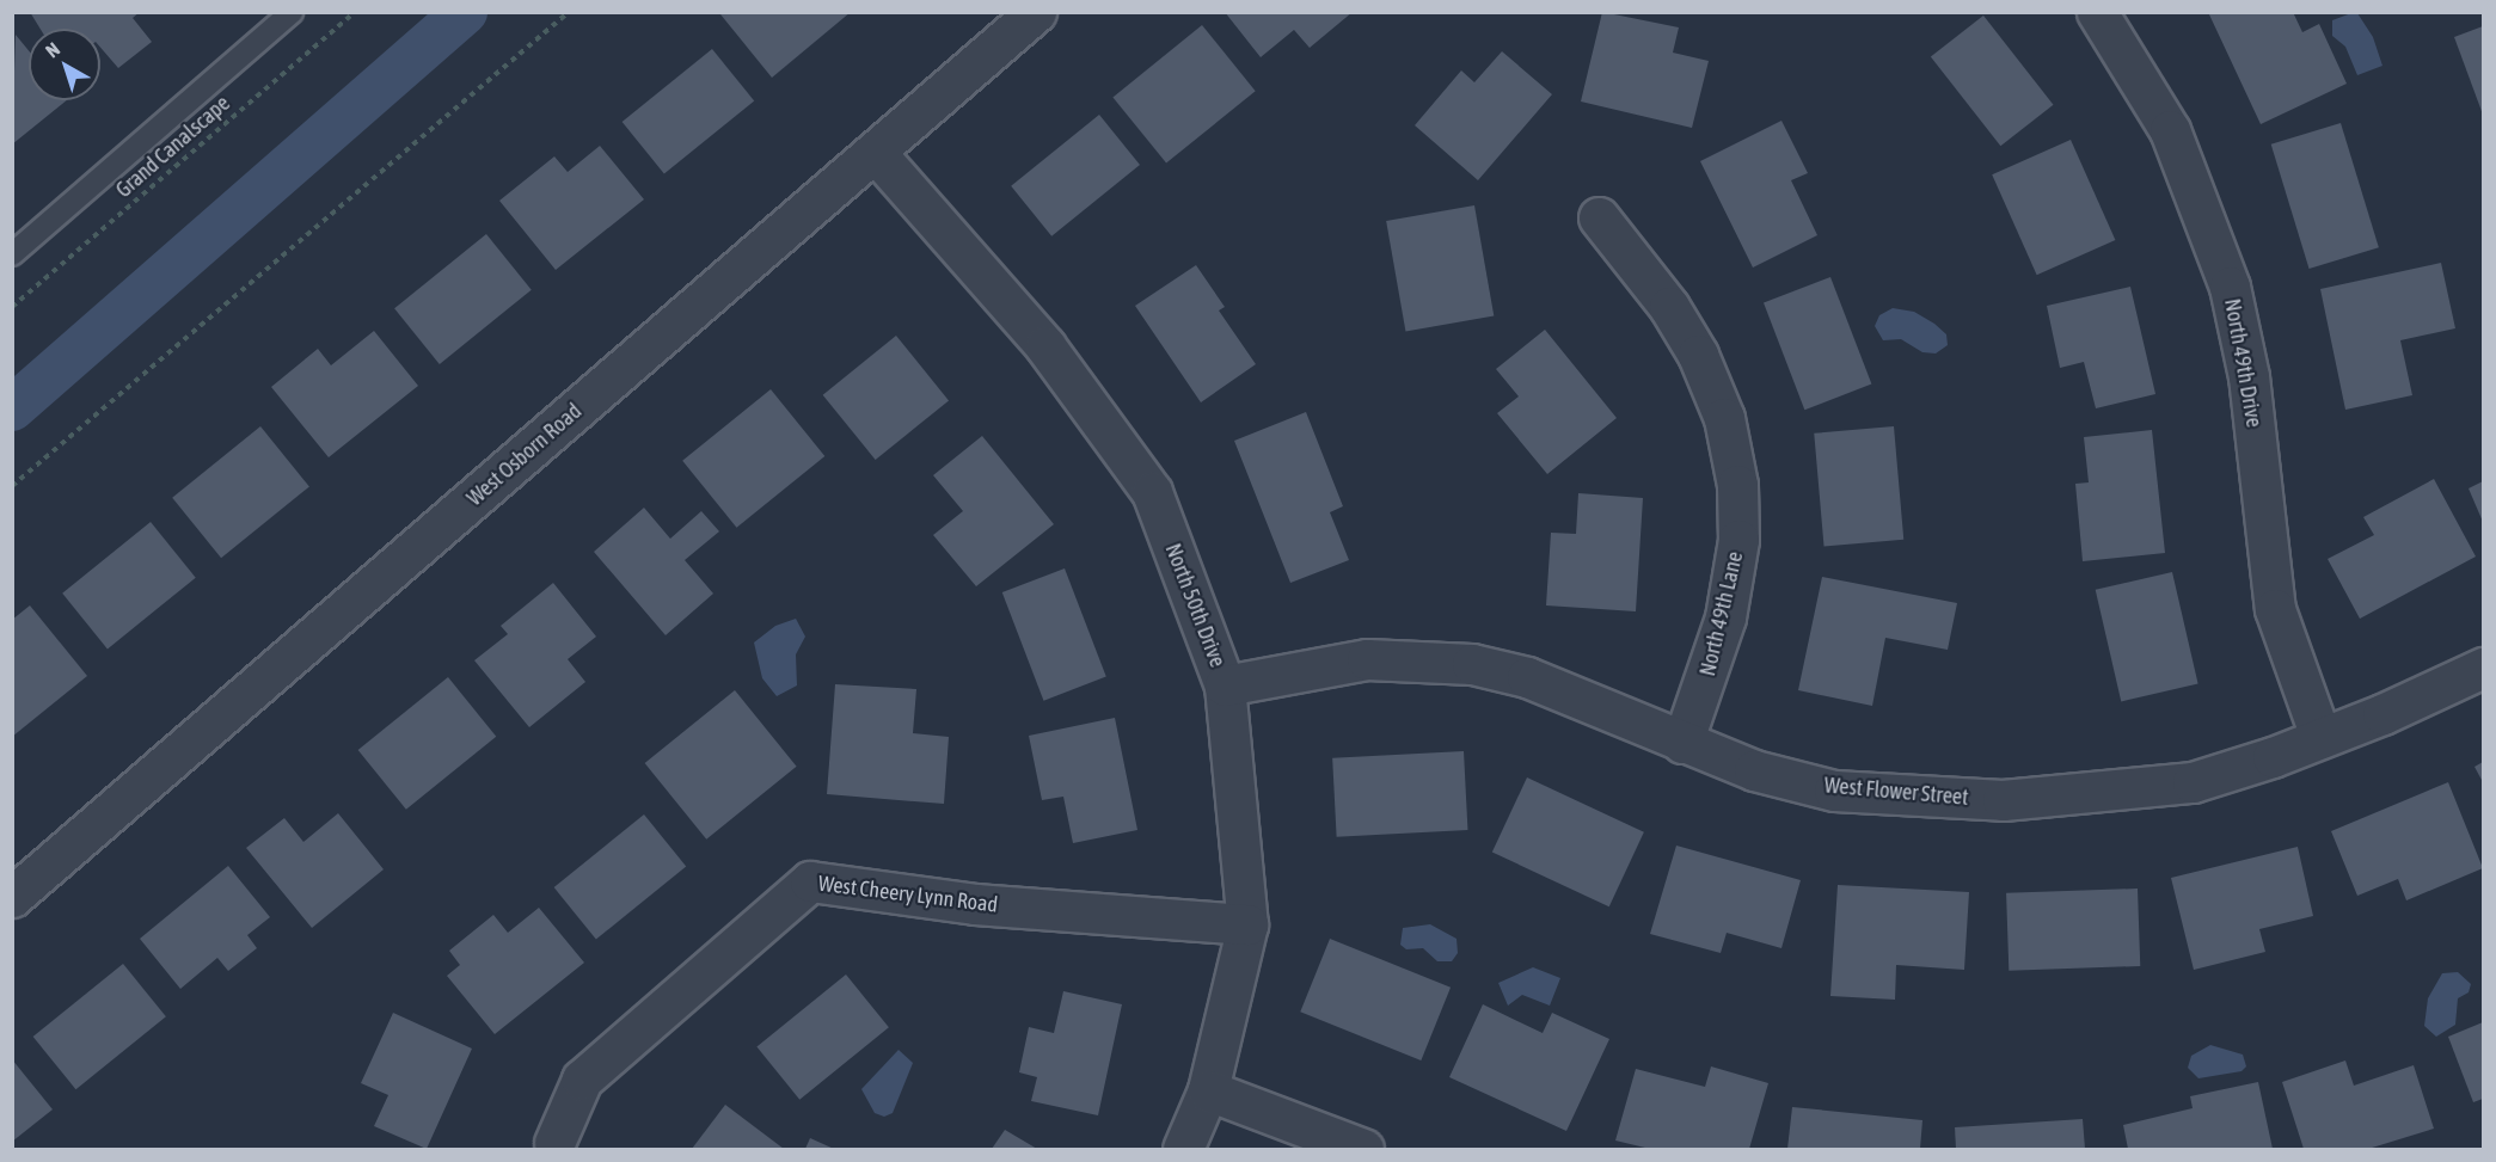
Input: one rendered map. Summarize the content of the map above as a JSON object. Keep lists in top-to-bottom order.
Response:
{
  "streets": {
    "street": [
      "North 49th Drive",
      "West Osborn Road",
      "North 50th Drive",
      "North 49th Lane",
      "West Flower Street",
      "West Cheery Lynn Road"
    ],
    "path": ["Grand Canalscape"]
  },
  "crossings": [
    ["North 49th Drive", "West Flower Street"],
    ["West Osborn Road", "North 50th Drive"],
    ["North 50th Drive", "West Flower Street"],
    ["North 50th Drive", "West Cheery Lynn Road"],
    ["North 49th Lane", "West Flower Street"]
  ],
  "north": "top left"
}
